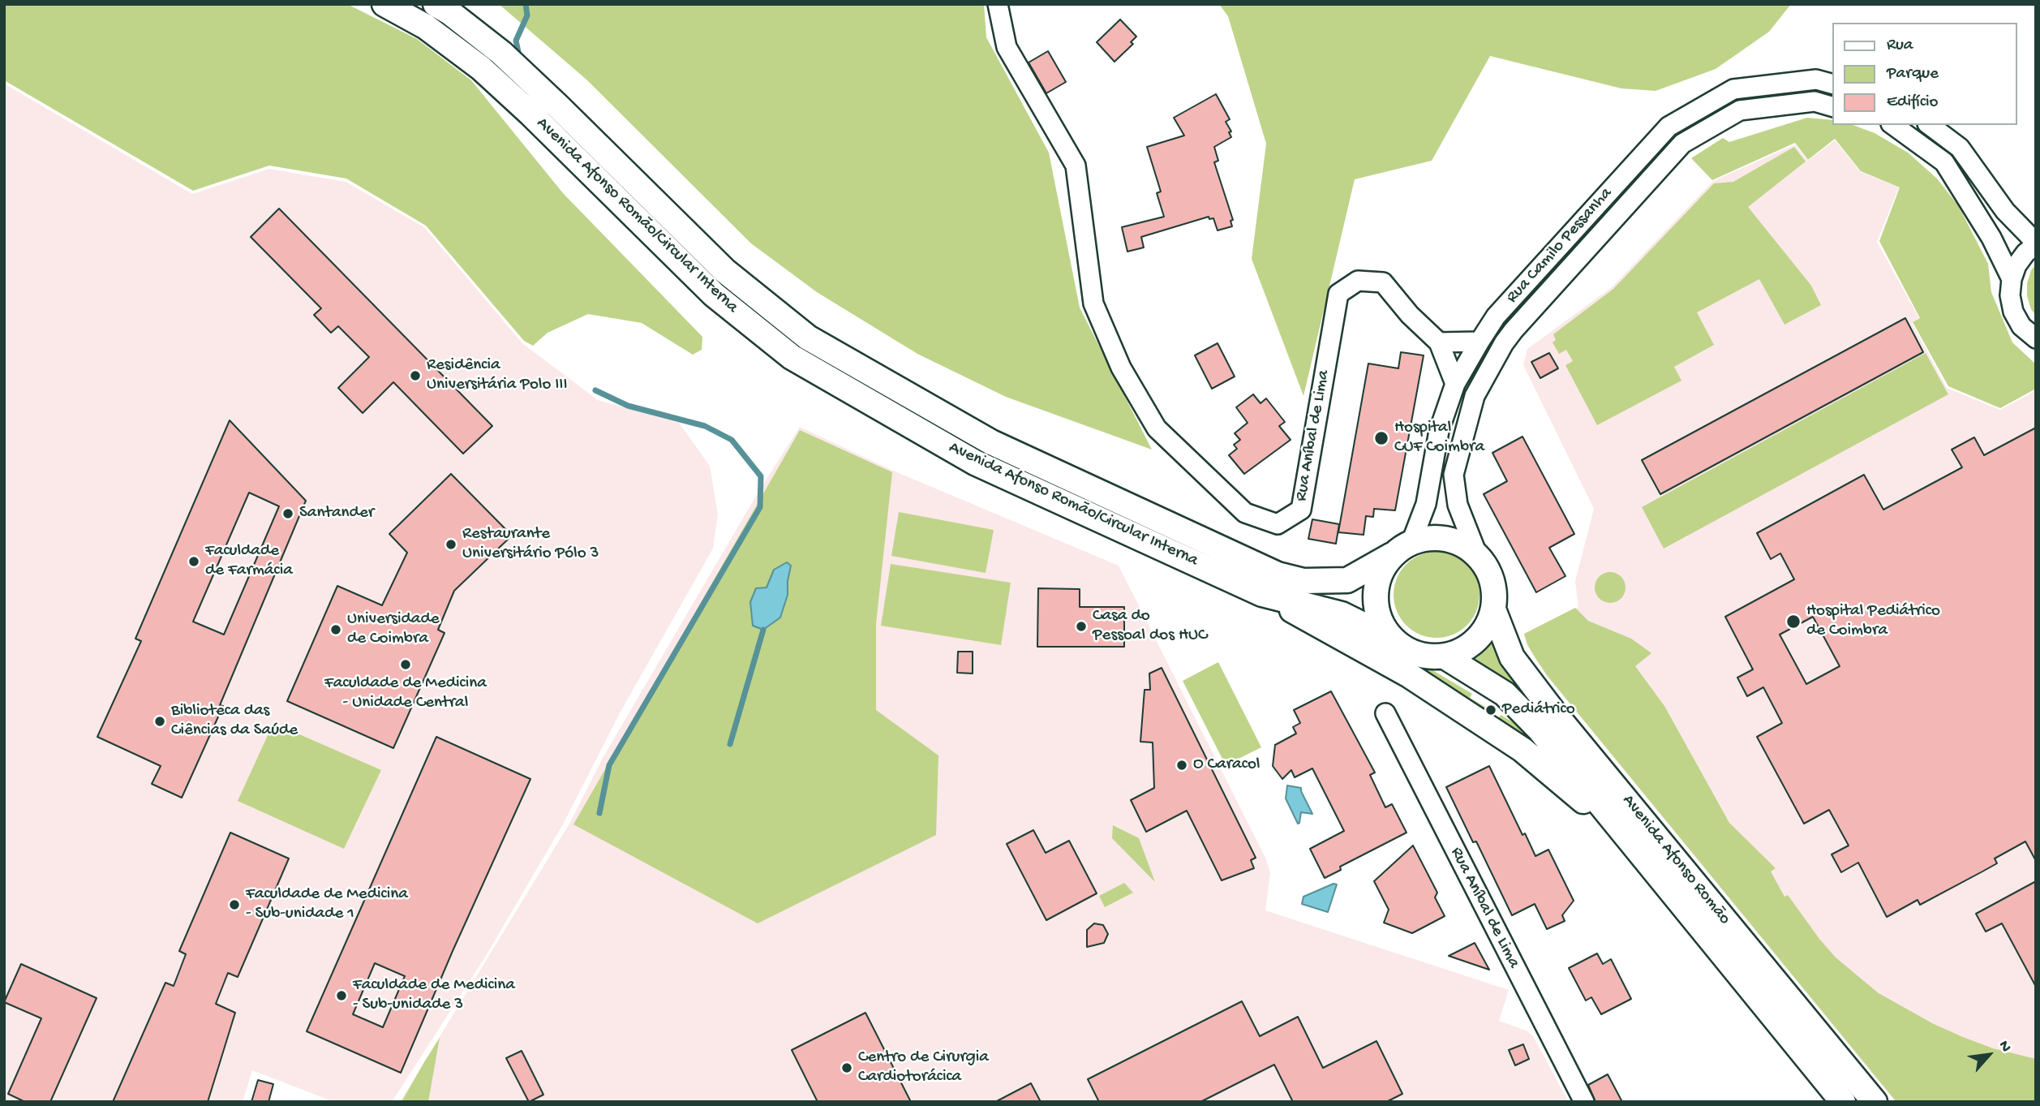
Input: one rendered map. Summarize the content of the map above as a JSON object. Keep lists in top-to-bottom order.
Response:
{
  "streets": {
    "main road": ["Avenida Afonso Romão/Circular Interna", "Avenida Afonso Romão"],
    "street": ["Rua Camilo Pessanha", "Rua Aníbal de Lima"]
  },
  "crossings": [
    ["Avenida Afonso Romão/Circular Interna", "Rua Camilo Pessanha"],
    ["Avenida Afonso Romão/Circular Interna", "Avenida Afonso Romão"],
    ["Rua Camilo Pessanha", "Avenida Afonso Romão"]
  ],
  "places": [
    "Residência Universitária Polo III",
    "Hospital CUF Coimbra",
    "Santander",
    "Restaurante Universitário Pólo 3",
    "Faculdade de Farmácia",
    "Hospital Pediátrico de Coimbra",
    "Casa do Pessoal dos HUC",
    "Universidade de Coimbra",
    "Faculdade de Medicina - Unidade Central",
    "Pediátrico",
    "Biblioteca das Ciências da Saúde",
    "O Caracol",
    "Faculdade de Medicina - Sub-unidade 1",
    "Faculdade de Medicina - Sub-unidade 3",
    "Centro de Cirurgia Cardiotorácica"
  ],
  "legend": ["Rua", "Parque", "Edifício"],
  "north": "top right"
}
